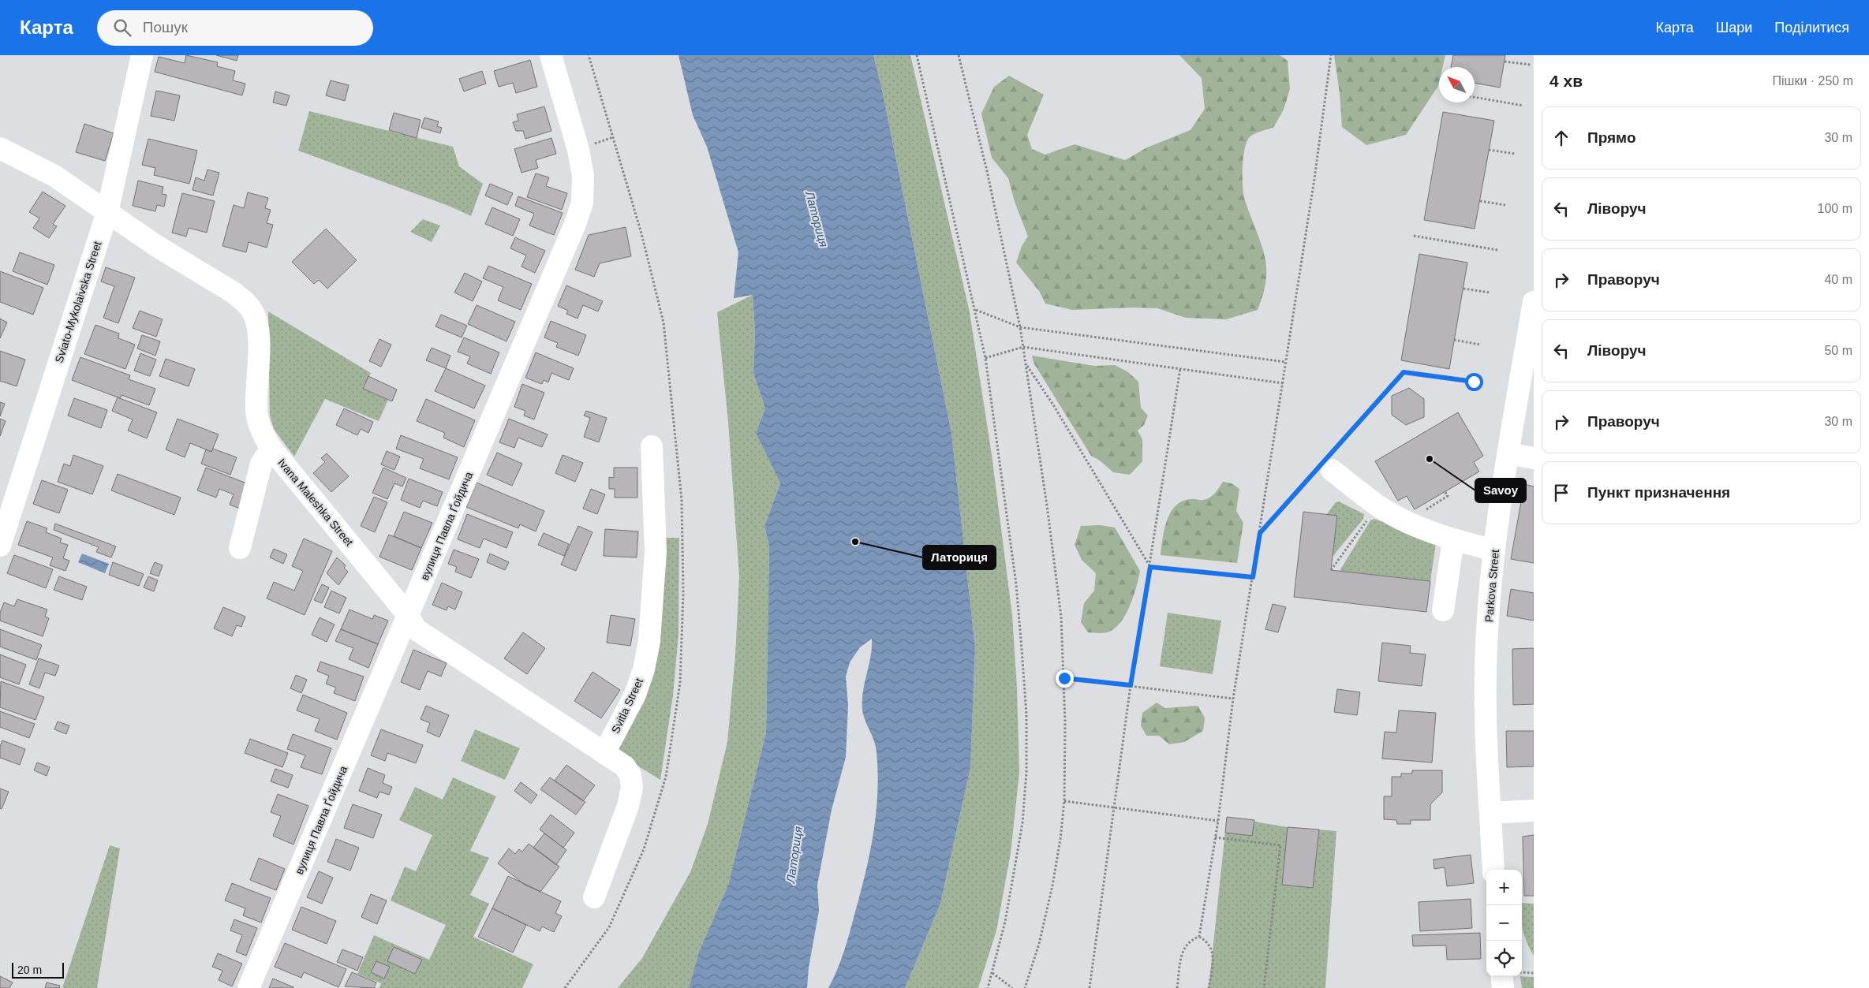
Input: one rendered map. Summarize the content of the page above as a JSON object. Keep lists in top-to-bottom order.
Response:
{
  "streets": {
    "street": [
      "Sviato-Mykolaivska Street",
      "Ivana Maleshka Street",
      "вулиця Павла Ґойдича",
      "Parkova Street",
      "Svitla Street"
    ]
  },
  "crossings": [
    ["Sviato-Mykolaivska Street", "Ivana Maleshka Street"],
    ["Ivana Maleshka Street", "вулиця Павла Ґойдича"],
    ["Ivana Maleshka Street", "Svitla Street"]
  ],
  "water": ["Латориця"],
  "places": ["Savoy", "Латориця"],
  "scale_bar": "20 m",
  "north": "top left",
  "page": {
    "header": "Карта",
    "search": "Пошук",
    "nav": ["Карта", "Шари", "Поділитися"],
    "heading": ["4 хв", "Пішки · 250 m"],
    "list": [
      ["Прямо", "30 m"],
      ["Ліворуч", "100 m"],
      ["Праворуч", "40 m"],
      ["Ліворуч", "50 m"],
      ["Праворуч", "30 m"],
      "Пункт призначення"
    ],
    "map_buttons": ["+", "−"],
    "scale": "20 m"
  }
}
